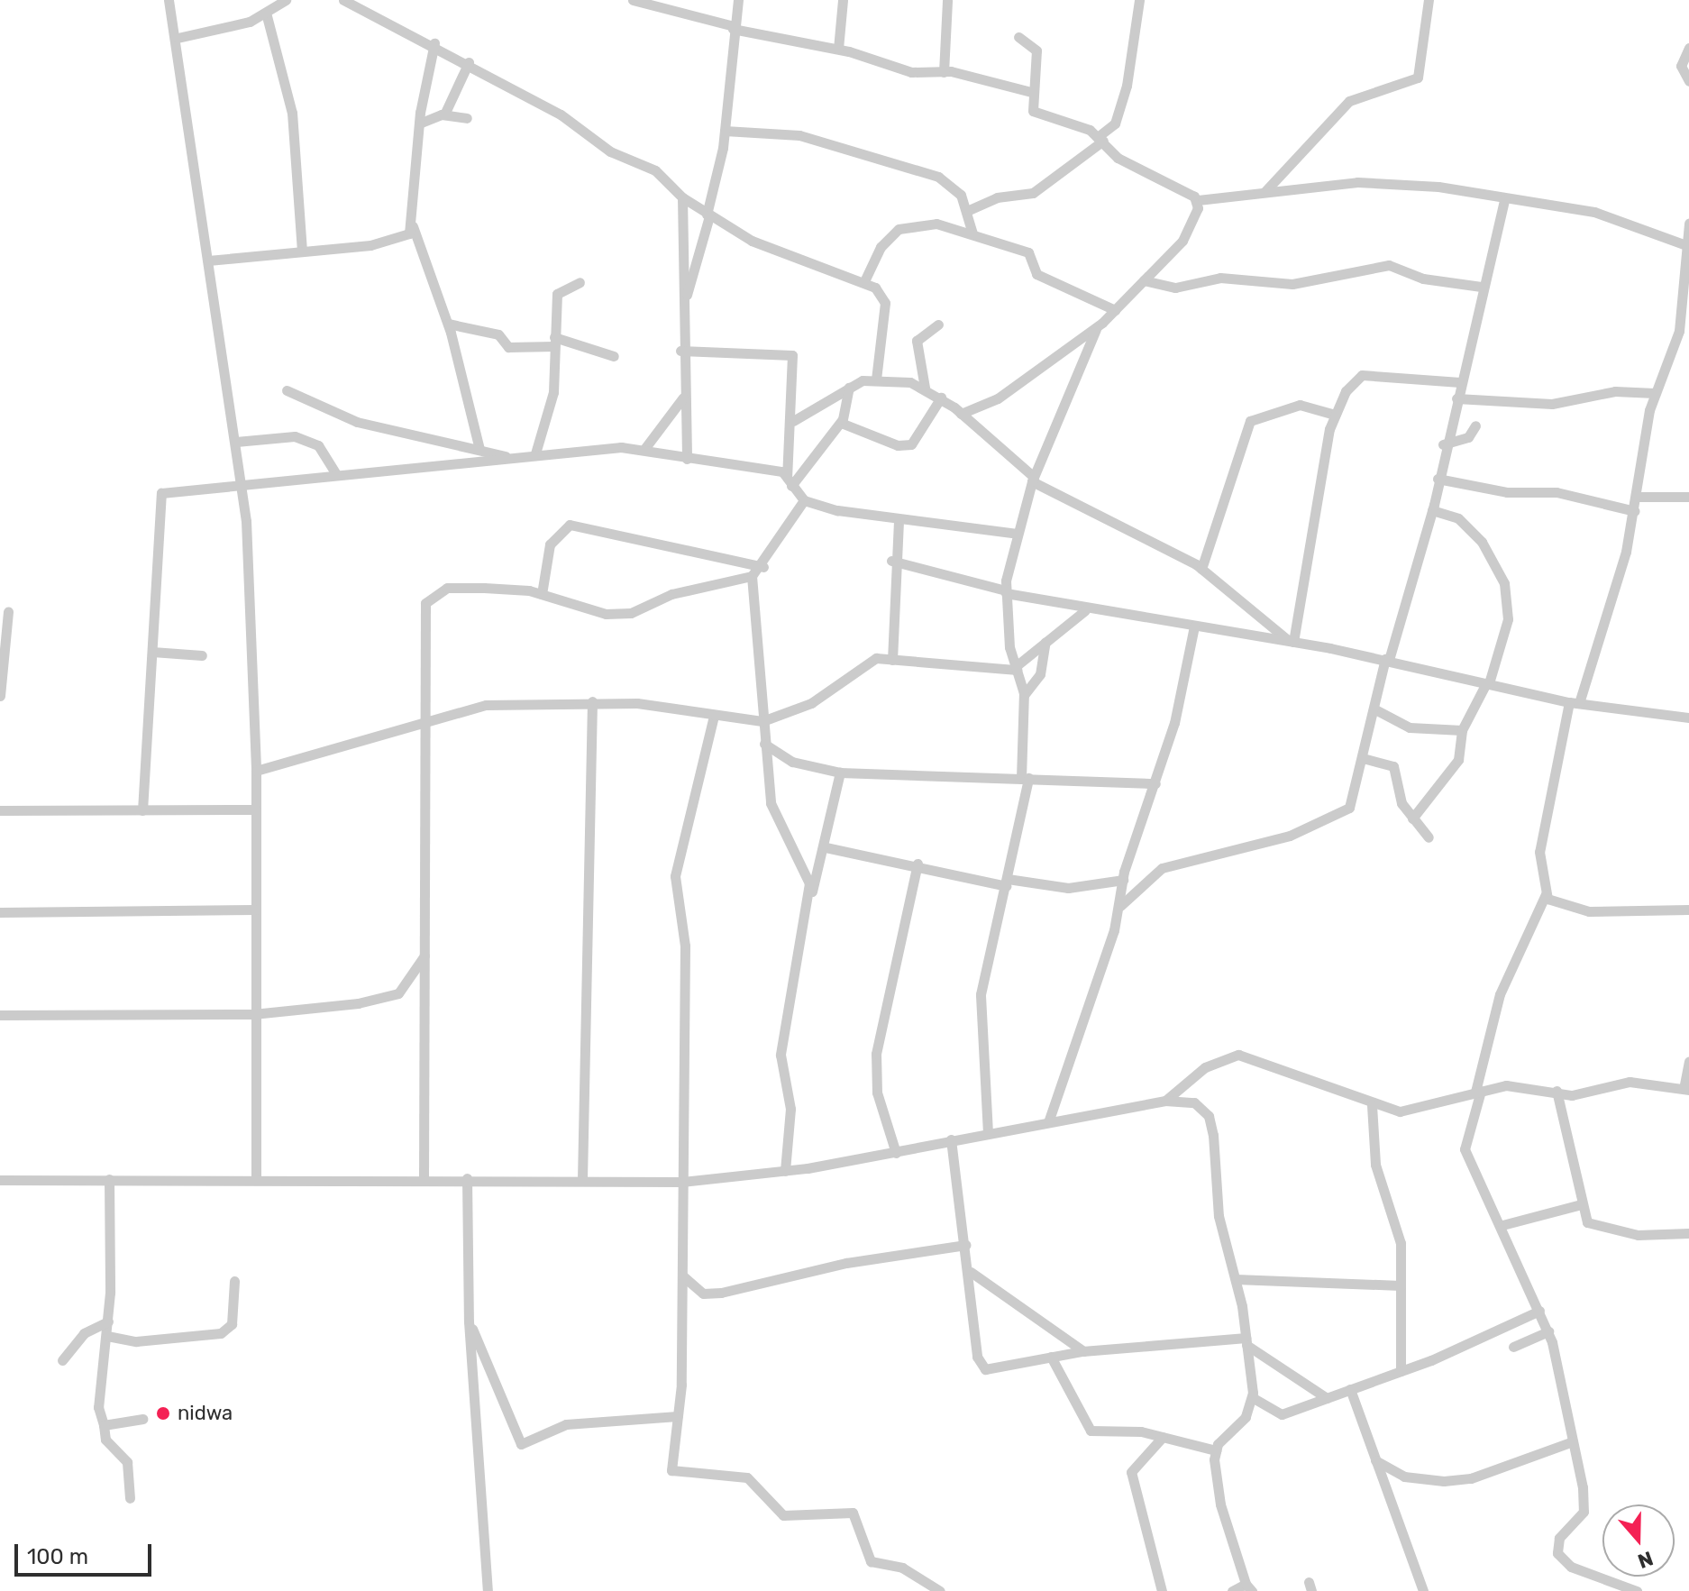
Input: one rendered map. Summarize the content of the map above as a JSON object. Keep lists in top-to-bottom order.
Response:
{
  "places": ["nidwa"],
  "scale_bar": "100 m",
  "north": "bottom"
}
